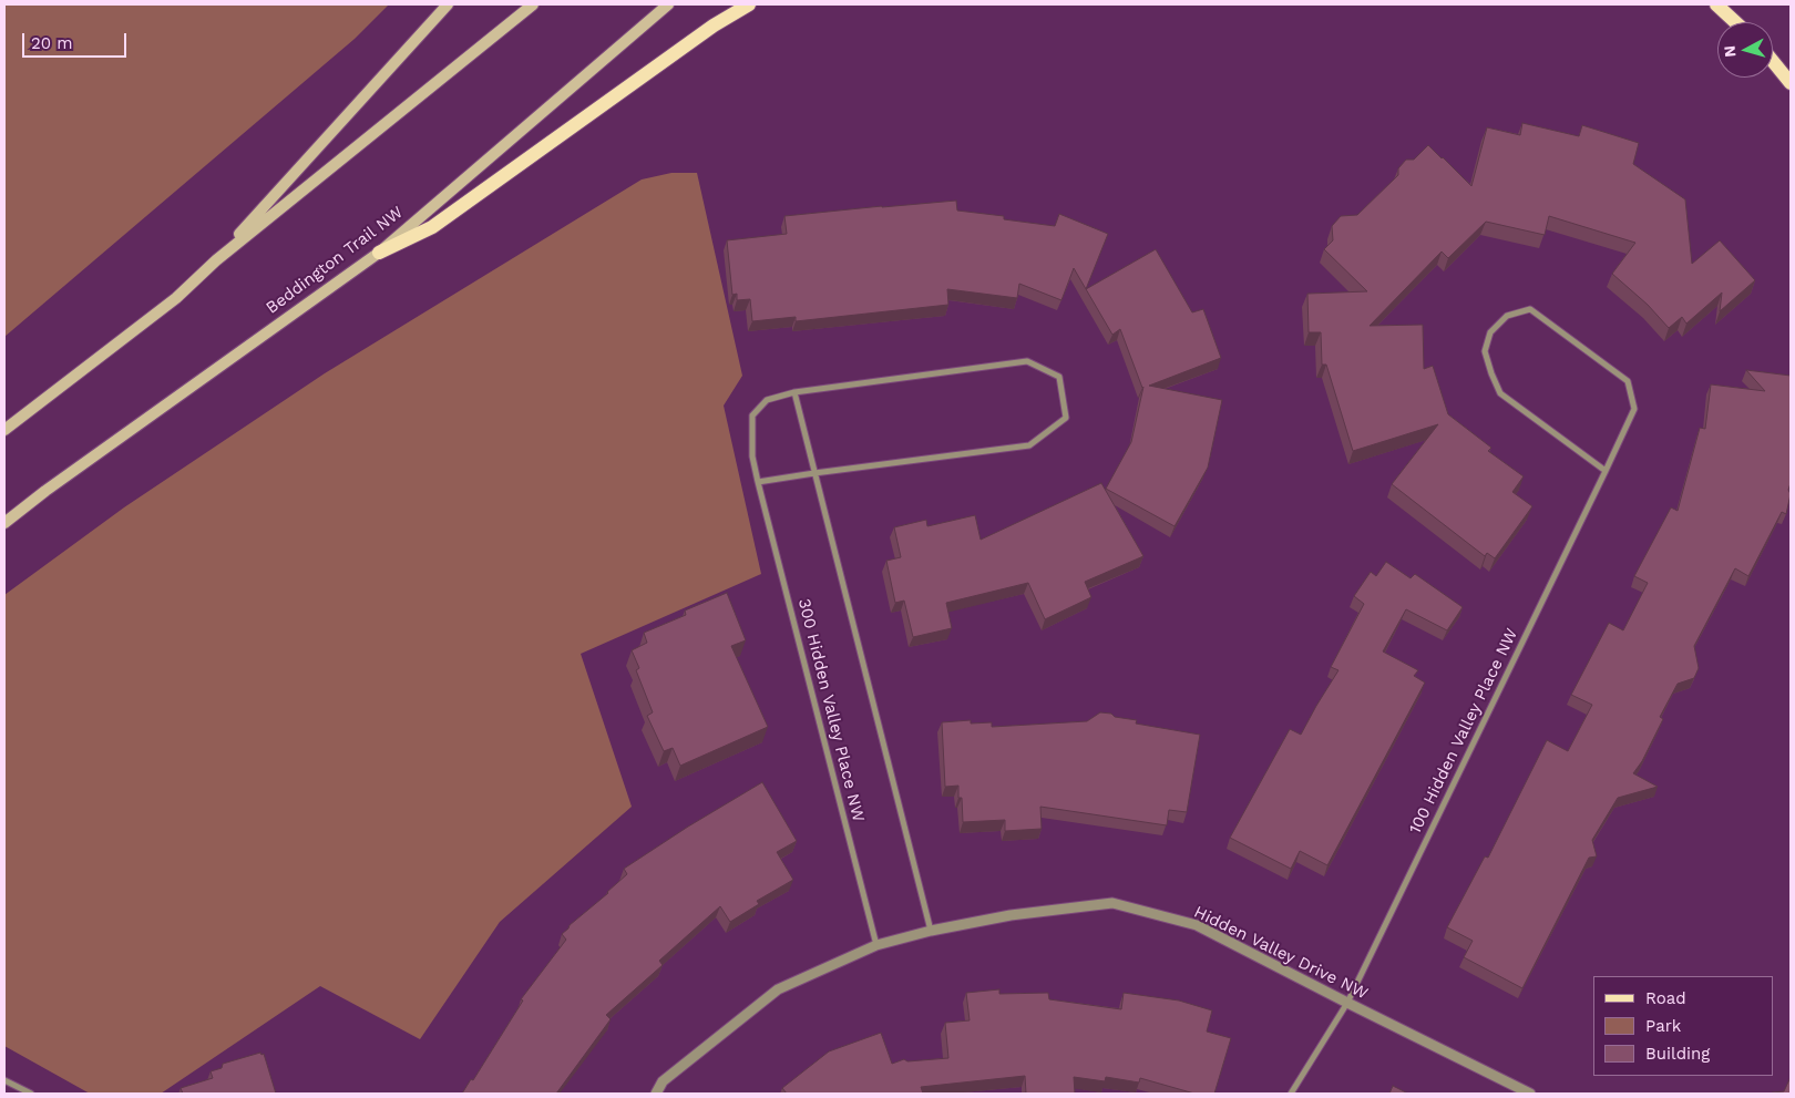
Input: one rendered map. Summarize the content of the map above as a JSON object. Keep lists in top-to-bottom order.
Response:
{
  "streets": {
    "main road": ["Beddington Trail NW"],
    "street": ["300 Hidden Valley Place NW", "100 Hidden Valley Place NW", "Hidden Valley Drive NW"]
  },
  "crossings": [
    ["300 Hidden Valley Place NW", "Hidden Valley Drive NW"],
    ["100 Hidden Valley Place NW", "Hidden Valley Drive NW"]
  ],
  "legend": ["Road", "Park", "Building"],
  "scale_bar": "20 m",
  "north": "left"
}
